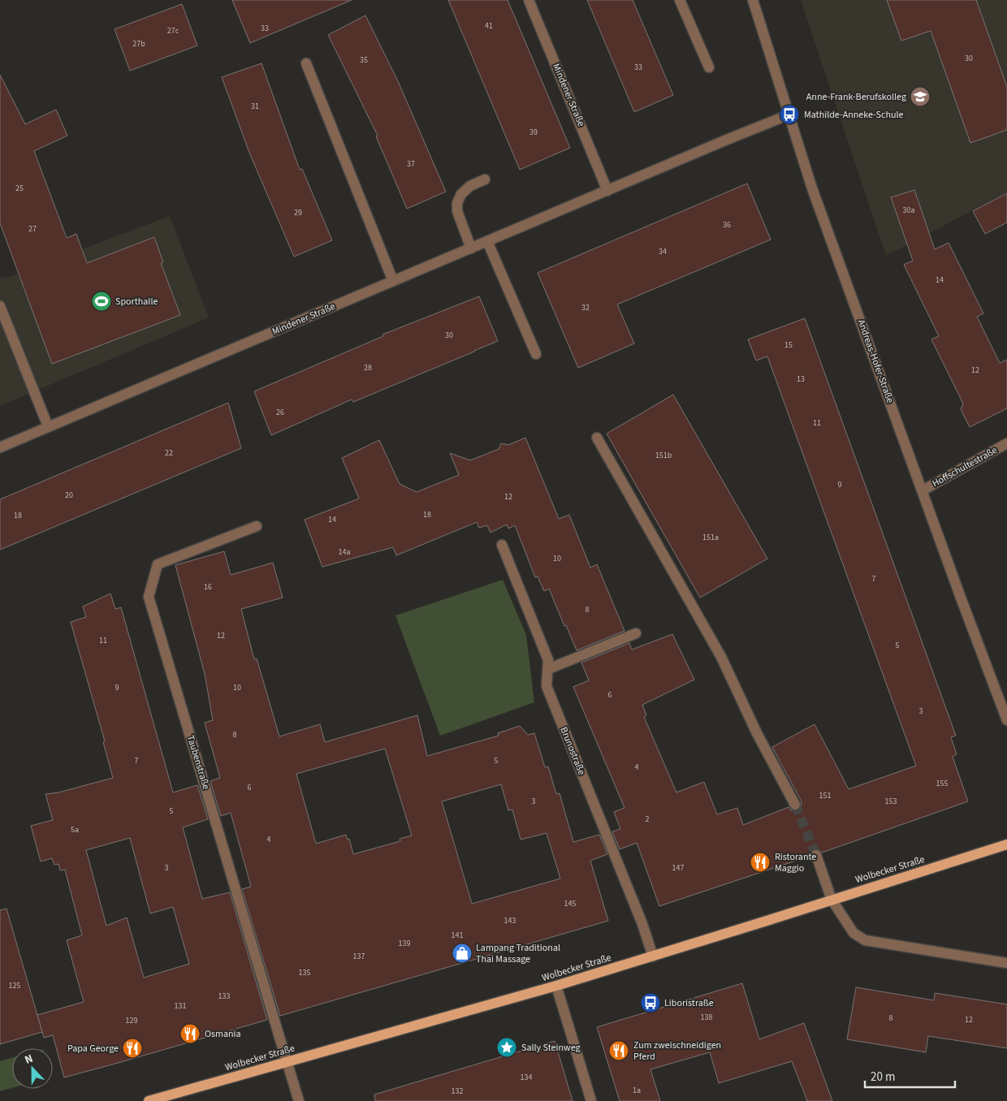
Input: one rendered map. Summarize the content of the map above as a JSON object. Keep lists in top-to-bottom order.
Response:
{
  "streets": {
    "main road": ["Wolbecker Straße"],
    "street": [
      "Mindener Straße",
      "Andreas-Hofer-Straße",
      "Hoffschultestraße",
      "Brunostraße",
      "Taubenstraße"
    ]
  },
  "crossings": [
    ["Mindener Straße", "Andreas-Hofer-Straße"],
    ["Andreas-Hofer-Straße", "Hoffschultestraße"],
    ["Brunostraße", "Wolbecker Straße"],
    ["Taubenstraße", "Wolbecker Straße"]
  ],
  "places": {
    "school or university": ["Anne-Frank-Berufskolleg"],
    "bus stop": ["Mathilde-Anneke-Schule", "Liboristraße"],
    "sports": ["Sporthalle"],
    "restaurant": [
      "Ristorante Maggio",
      "Osmania",
      "Papa George",
      "Zum zweischneidigen Pferd"
    ],
    "shop": ["Lampang Traditional Thai Massage"],
    "place": ["Sally Steinweg"]
  },
  "house_numbers": [
    "41",
    "33",
    "27c",
    "27b",
    "30",
    "35",
    "33",
    "31",
    "39",
    "37",
    "25",
    "30a",
    "29",
    "36",
    "27",
    "34",
    "14",
    "32",
    "30",
    "15",
    "28",
    "12",
    "13",
    "26",
    "11",
    "22",
    "151b",
    "9",
    "20",
    "12",
    "18",
    "18",
    "14",
    "151a",
    "14a",
    "10",
    "7",
    "16",
    "8",
    "12",
    "11",
    "5",
    "9",
    "10",
    "6",
    "3",
    "8",
    "7",
    "5",
    "4",
    "155",
    "6",
    "151",
    "3",
    "153",
    "5",
    "2",
    "5a",
    "4",
    "3",
    "147",
    "145",
    "143",
    "141",
    "139",
    "137",
    "135",
    "125",
    "133",
    "131",
    "138",
    "8",
    "12",
    "129",
    "134",
    "1a",
    "132"
  ],
  "scale_bar": "20 m",
  "north": "top"
}
